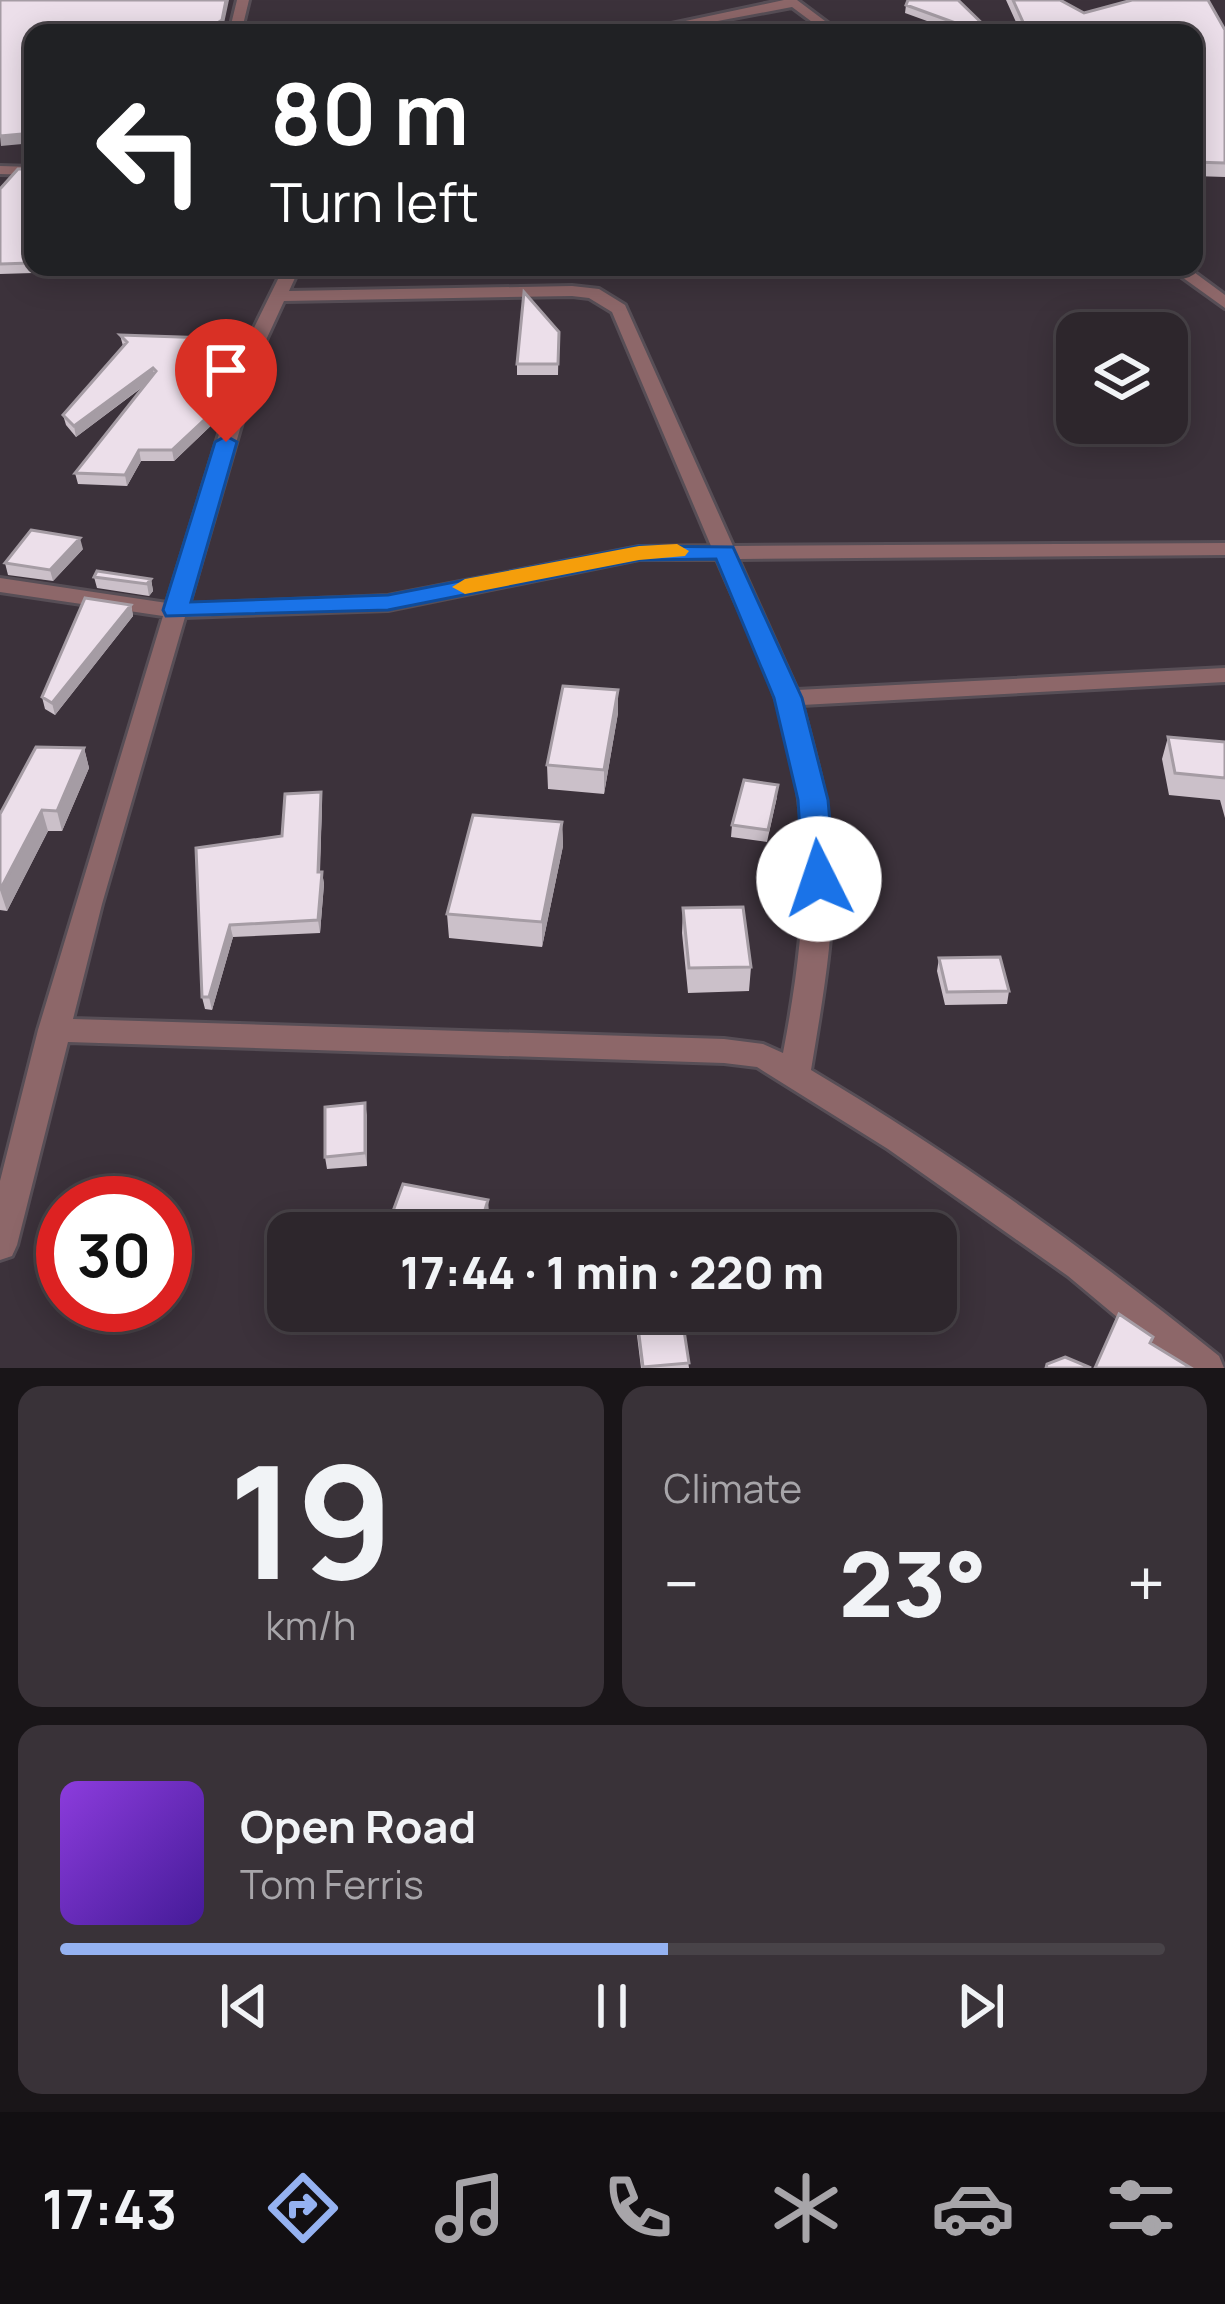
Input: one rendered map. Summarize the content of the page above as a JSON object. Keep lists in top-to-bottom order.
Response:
{
  "page": {
    "turn": ["80 m", "Turn left"],
    "limit": "30",
    "trip": "17:44 · 1 min · 220 m",
    "tile": [
      ["19", "km/h"],
      "Climate"
    ],
    "heat": ["−", "23°", "+"],
    "song": ["Open Road", "Tom Ferris"],
    "tabs": "17:43"
  }
}
